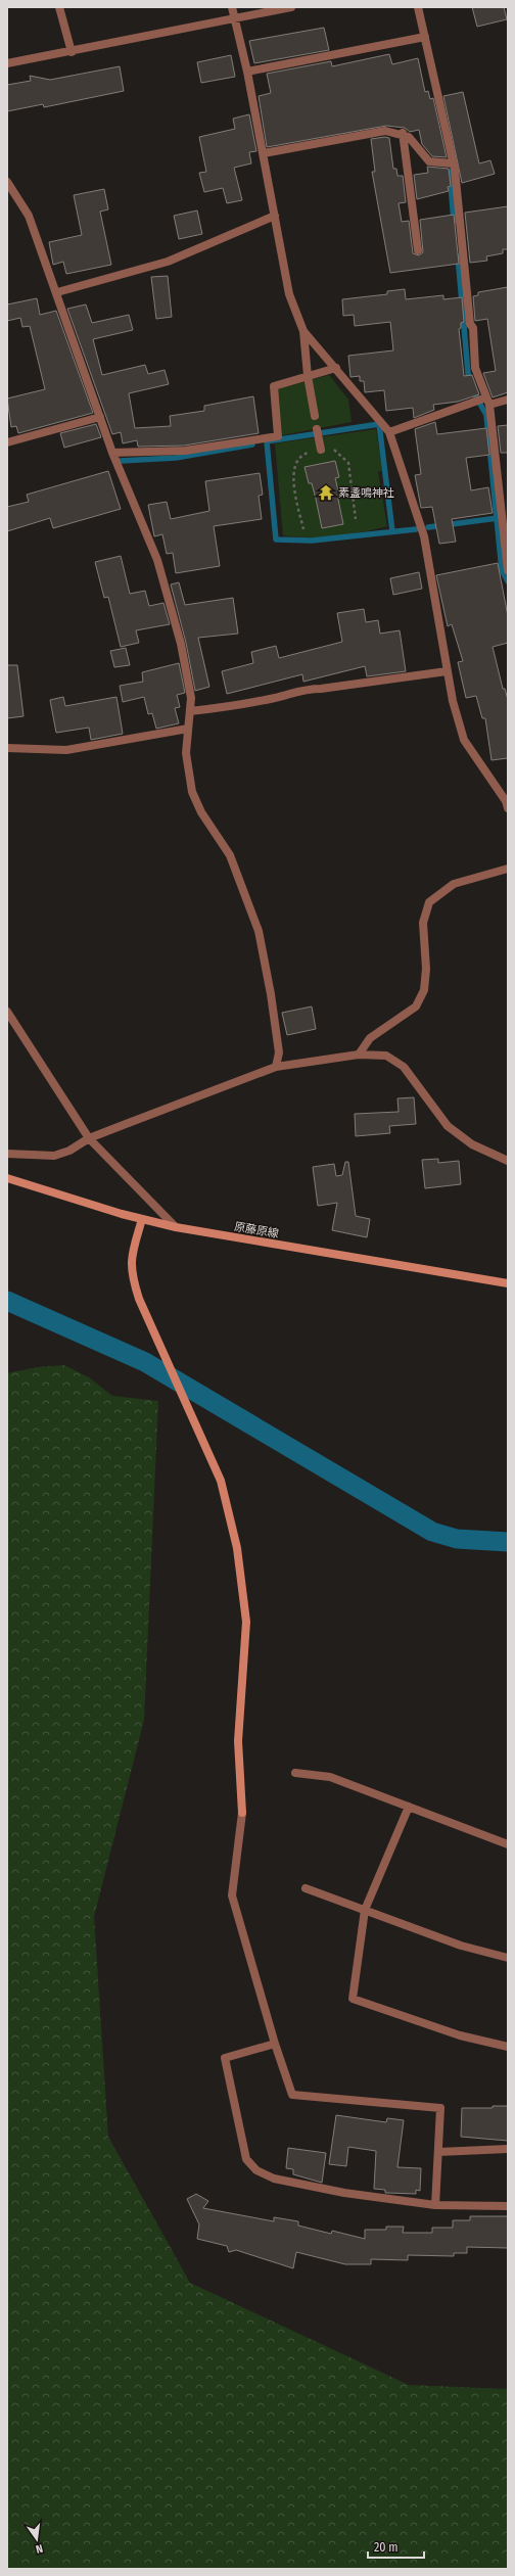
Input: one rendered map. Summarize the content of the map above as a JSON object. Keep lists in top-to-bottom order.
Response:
{
  "streets": {
    "street": ["原藤原線"]
  },
  "places": {
    "temple": ["素盞鳴神社"]
  },
  "scale_bar": "20 m",
  "north": "bottom"
}
